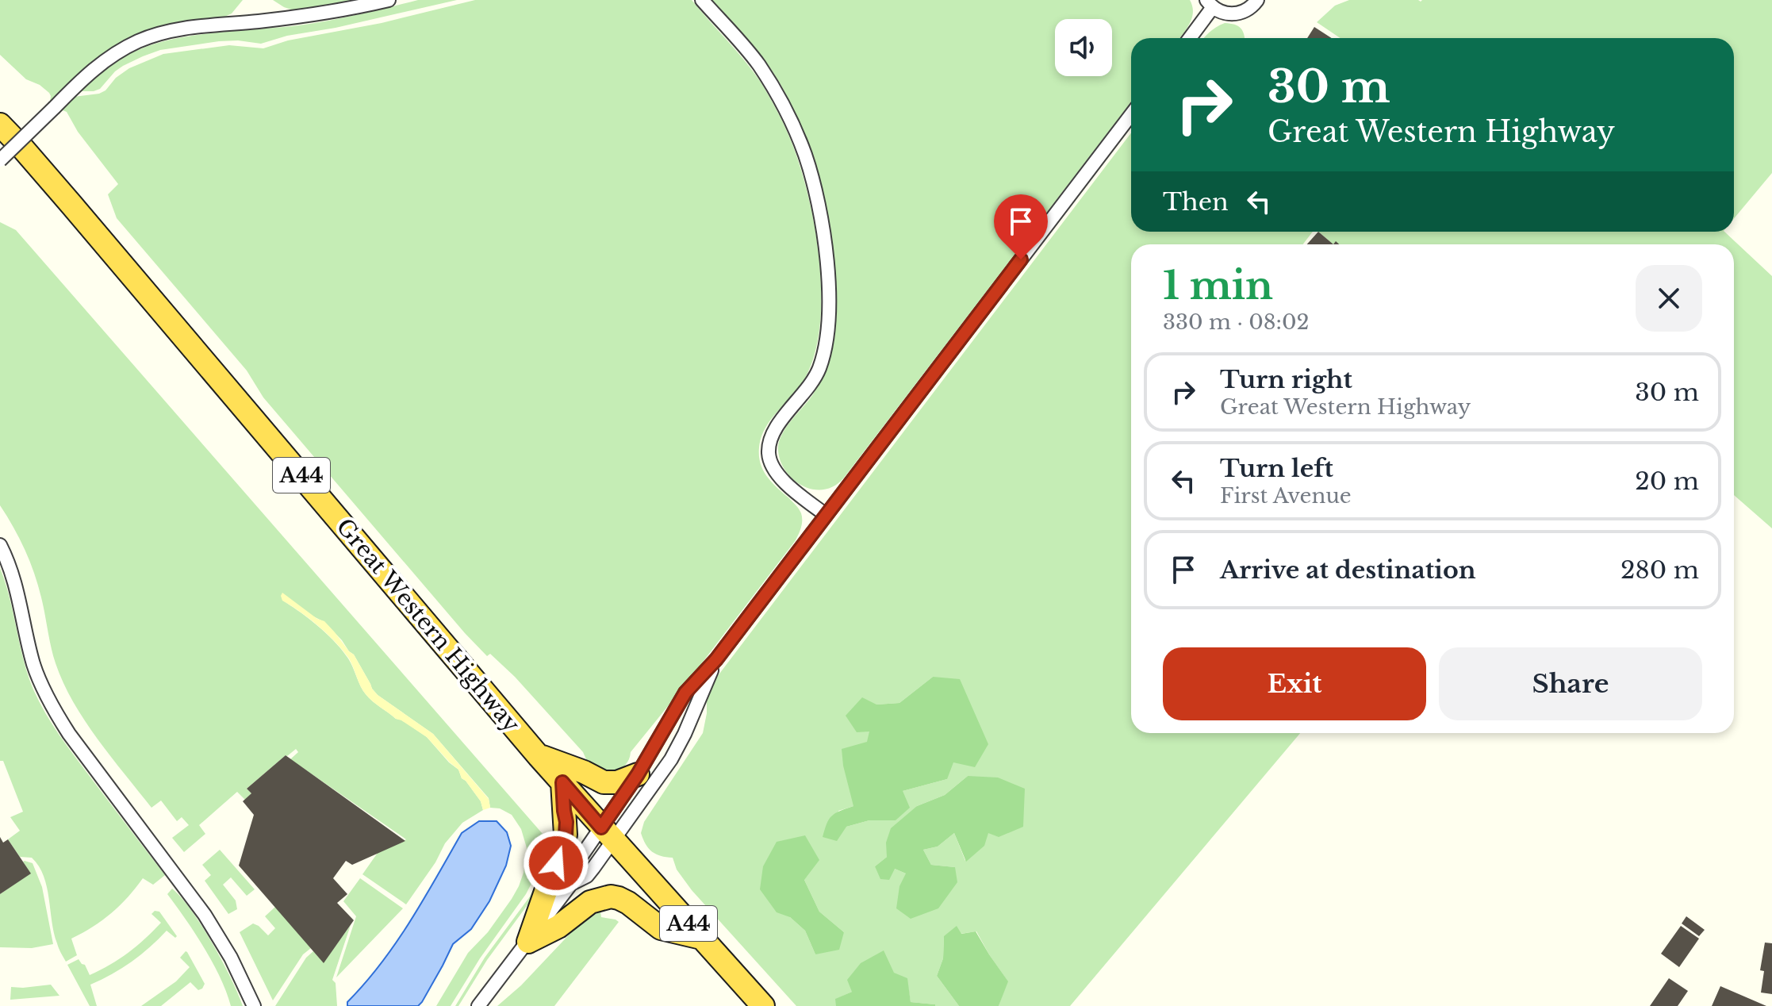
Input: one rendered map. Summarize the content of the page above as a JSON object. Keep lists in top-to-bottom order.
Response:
{
  "streets": {
    "highway": ["A44", "Great Western Highway"]
  },
  "page": {
    "turn": ["30 m", "Great Western Highway"],
    "then": "Then",
    "heading": ["1 min", "330 m · 08:02"],
    "list": [
      {
        "name": "Turn right",
        "note": "Great Western Highway",
        "value": "30 m"
      },
      {
        "name": "Turn left",
        "note": "First Avenue",
        "value": "20 m"
      },
      {
        "name": "Arrive at destination",
        "value": "280 m"
      }
    ],
    "buttons": ["Exit", "Share"]
  }
}
